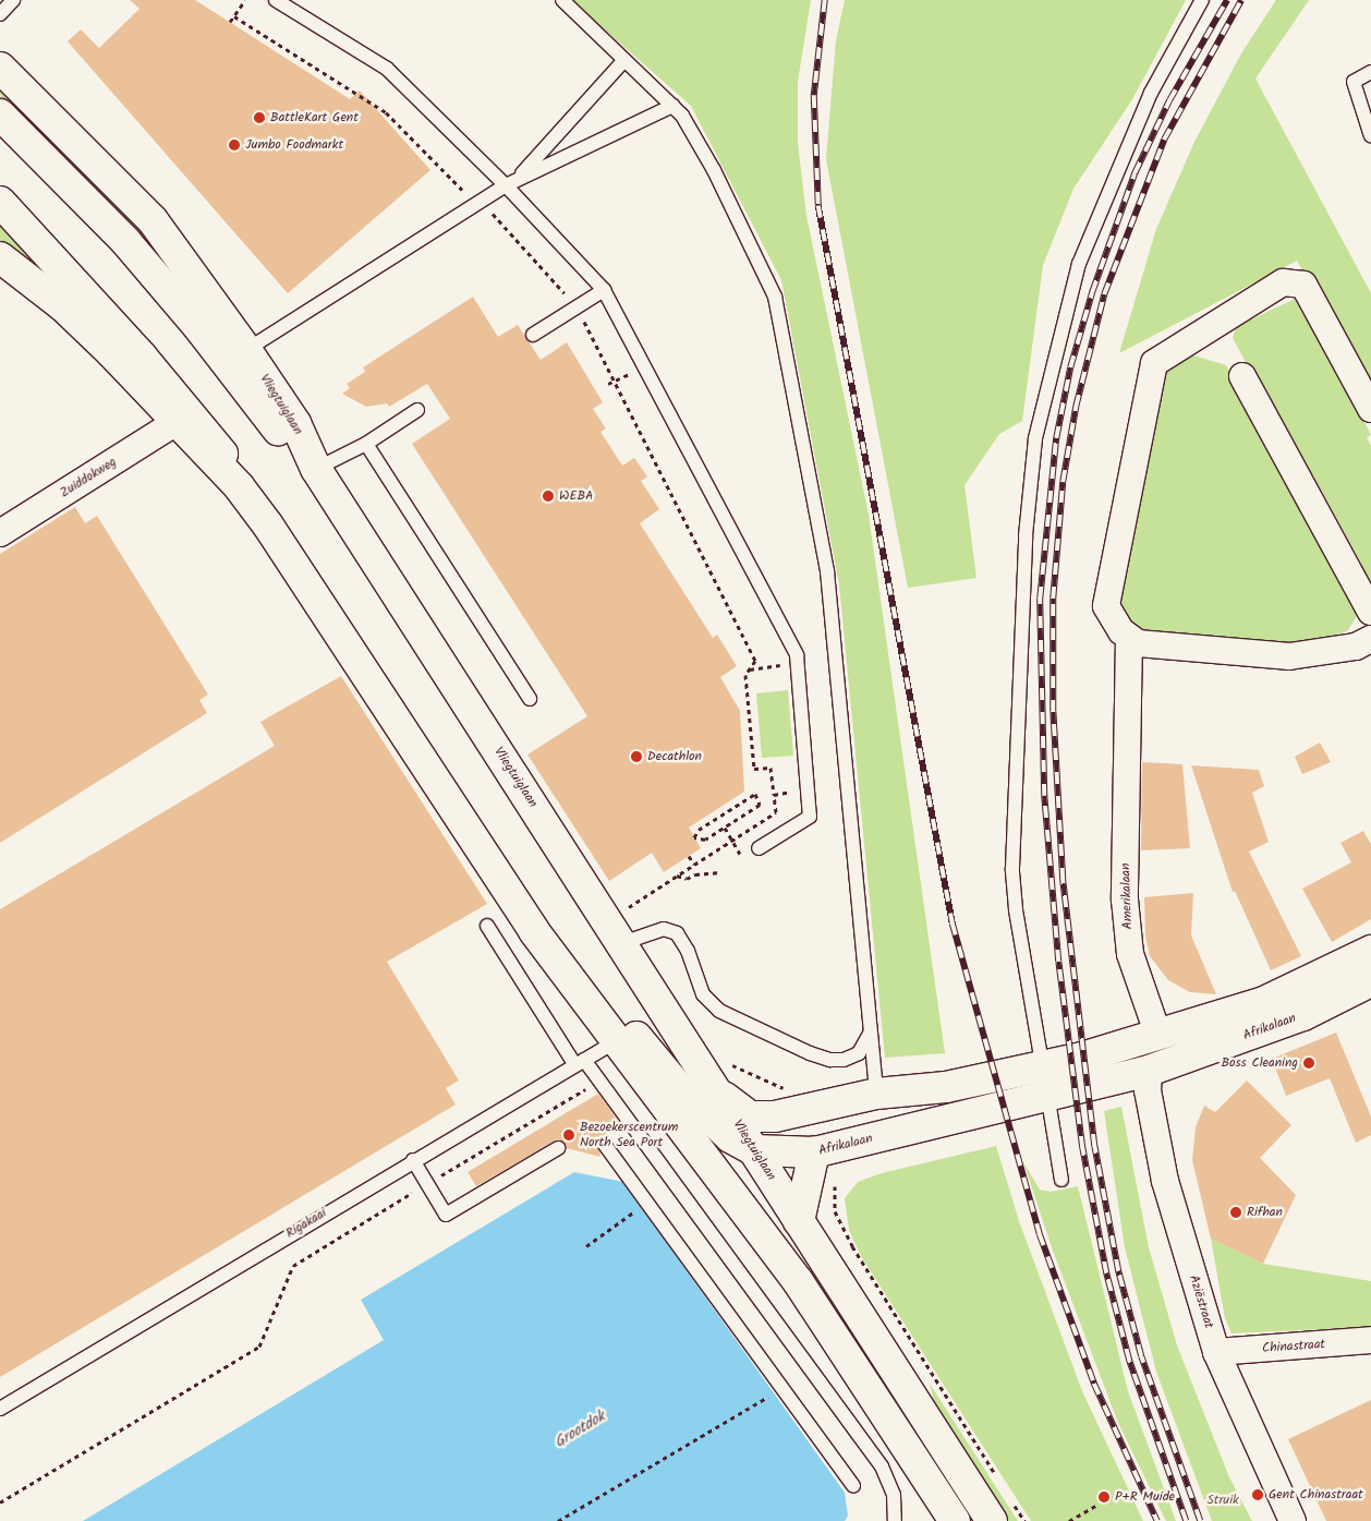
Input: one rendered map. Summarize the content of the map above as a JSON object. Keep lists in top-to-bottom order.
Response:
{
  "streets": {
    "main road": ["Vliegtuiglaan", "Afrikalaan"],
    "street": [
      "Zuiddokweg",
      "Amerikalaan",
      "Aziëstraat",
      "Chinastraat"
    ],
    "lane": ["Rigakaai"]
  },
  "crossings": [
    ["Vliegtuiglaan", "Afrikalaan"],
    ["Amerikalaan", "Afrikalaan"],
    ["Afrikalaan", "Aziëstraat"],
    ["Aziëstraat", "Chinastraat"]
  ],
  "water": ["Grootdok"],
  "parks": ["Struik"],
  "places": [
    "BattleKart Gent",
    "Jumbo Foodmarkt",
    "WEBA",
    "Decathlon",
    "Boss Cleaning",
    "Bezoekerscentrum North Sea Port",
    "Rifhan",
    "Gent Chinastraat",
    "P+R Muide"
  ]
}
